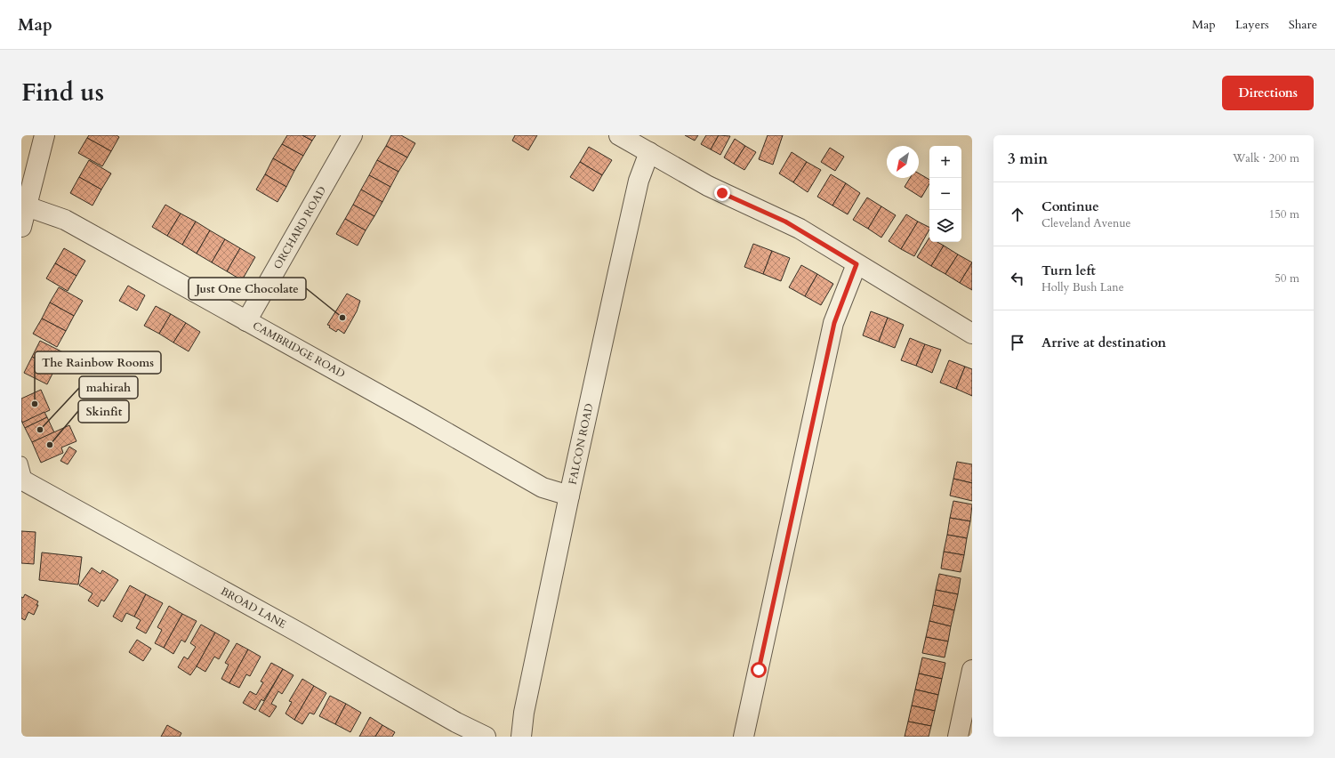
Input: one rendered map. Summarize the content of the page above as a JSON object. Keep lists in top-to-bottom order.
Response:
{
  "streets": {
    "street": [
      "ORCHARD ROAD",
      "CAMBRIDGE ROAD",
      "FALCON ROAD",
      "BROAD LANE"
    ]
  },
  "crossings": [
    ["ORCHARD ROAD", "CAMBRIDGE ROAD"],
    ["CAMBRIDGE ROAD", "FALCON ROAD"]
  ],
  "places": [
    "Just One Chocolate",
    "The Rainbow Rooms",
    "mahirah",
    "Skinfit"
  ],
  "north": "bottom left",
  "page": {
    "header": "Map",
    "nav": ["Map", "Layers", "Share"],
    "title": "Find us",
    "buttons": "Directions",
    "heading": ["3 min", "Walk · 200 m"],
    "map_buttons": ["+", "−"],
    "list": [
      ["Continue", "Cleveland Avenue", "150 m"],
      ["Turn left", "Holly Bush Lane", "50 m"],
      "Arrive at destination"
    ]
  }
}
